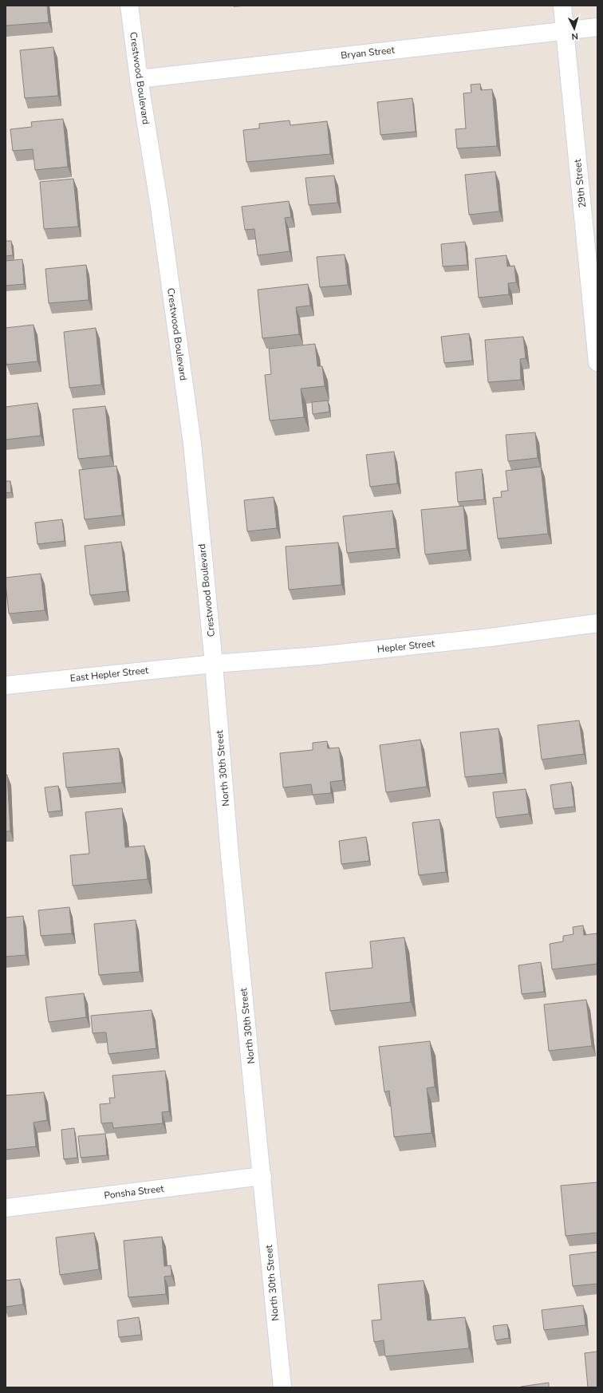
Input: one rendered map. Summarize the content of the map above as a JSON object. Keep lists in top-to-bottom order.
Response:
{
  "streets": {
    "street": [
      "Bryan Street",
      "Crestwood Boulevard",
      "29th Street",
      "Hepler Street",
      "East Hepler Street",
      "North 30th Street",
      "Ponsha Street"
    ]
  },
  "crossings": [
    ["Bryan Street", "Crestwood Boulevard"],
    ["Bryan Street", "29th Street"],
    ["Crestwood Boulevard", "Hepler Street"],
    ["Crestwood Boulevard", "East Hepler Street"],
    ["Crestwood Boulevard", "North 30th Street"],
    ["Hepler Street", "East Hepler Street"],
    ["Hepler Street", "North 30th Street"],
    ["East Hepler Street", "North 30th Street"],
    ["North 30th Street", "Ponsha Street"]
  ],
  "north": "bottom"
}
